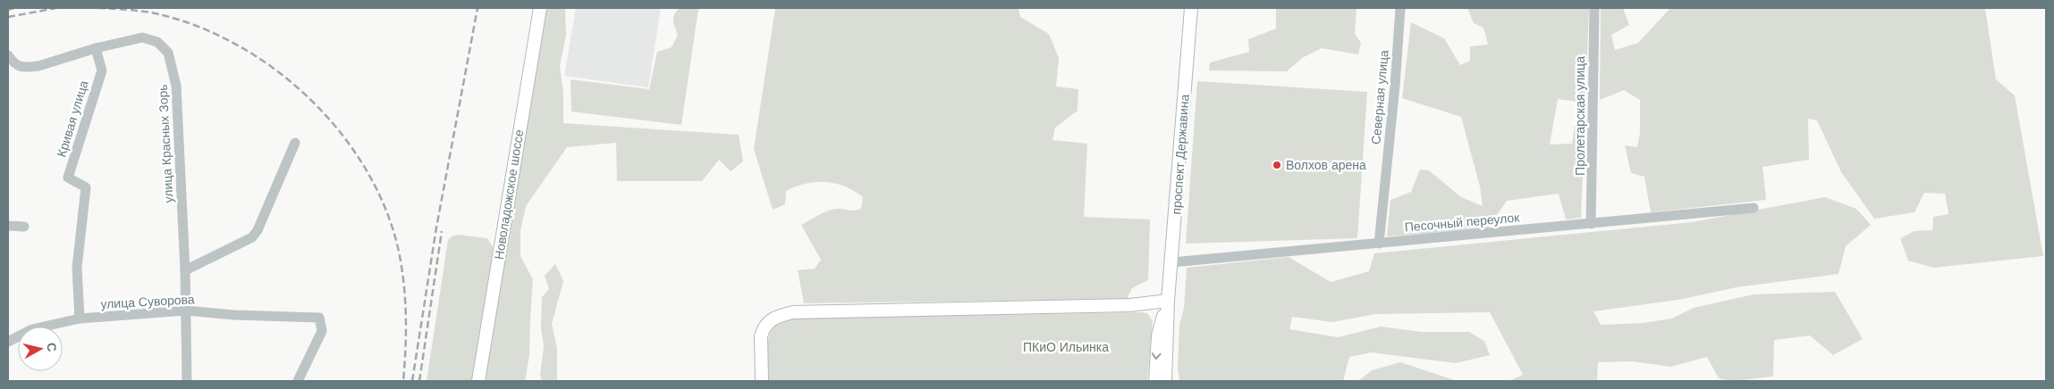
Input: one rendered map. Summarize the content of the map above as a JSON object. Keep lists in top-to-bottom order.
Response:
{
  "streets": {
    "main road": ["проспект Державина", "Новоладожское шоссе"],
    "street": [
      "Северная улица",
      "Пролетарская улица",
      "Кривая улица",
      "улица Красных Зорь",
      "Песочный переулок",
      "улица Суворова"
    ]
  },
  "crossings": [
    ["Северная улица", "Песочный переулок"],
    ["Пролетарская улица", "Песочный переулок"],
    ["Кривая улица", "улица Красных Зорь"],
    ["Кривая улица", "улица Суворова"],
    ["улица Красных Зорь", "улица Суворова"],
    ["проспект Державина", "Песочный переулок"]
  ],
  "parks": ["ПКиО Ильинка"],
  "places": ["Волхов арена"],
  "north": "right"
}
